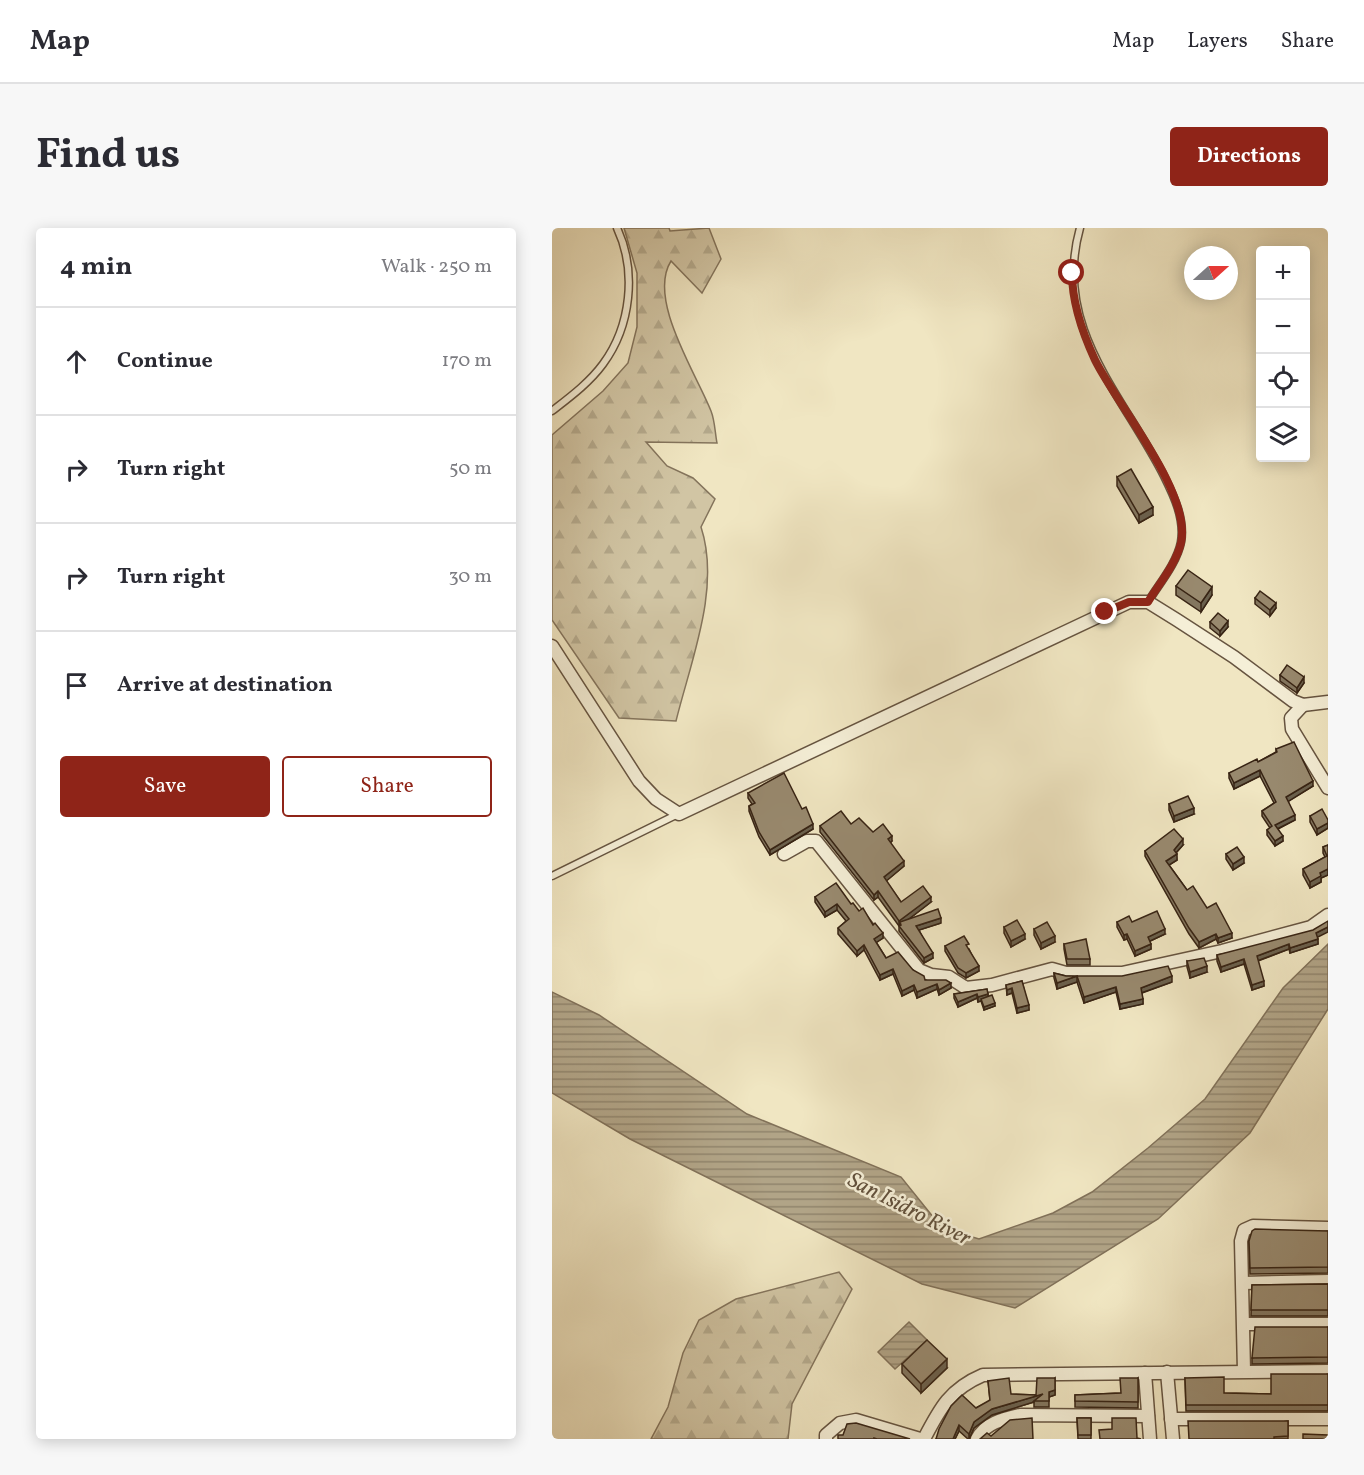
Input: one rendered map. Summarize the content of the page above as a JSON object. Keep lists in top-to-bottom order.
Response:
{
  "water": ["San Isidro River"],
  "north": "right",
  "page": {
    "header": "Map",
    "nav": ["Map", "Layers", "Share"],
    "title": "Find us",
    "buttons": [
      "Directions",
      ["Save", "Share"]
    ],
    "heading": ["4 min", "Walk · 250 m"],
    "map_buttons": ["+", "−"],
    "list": [
      ["Continue", "170 m"],
      ["Turn right", "50 m"],
      ["Turn right", "30 m"],
      "Arrive at destination"
    ]
  }
}
